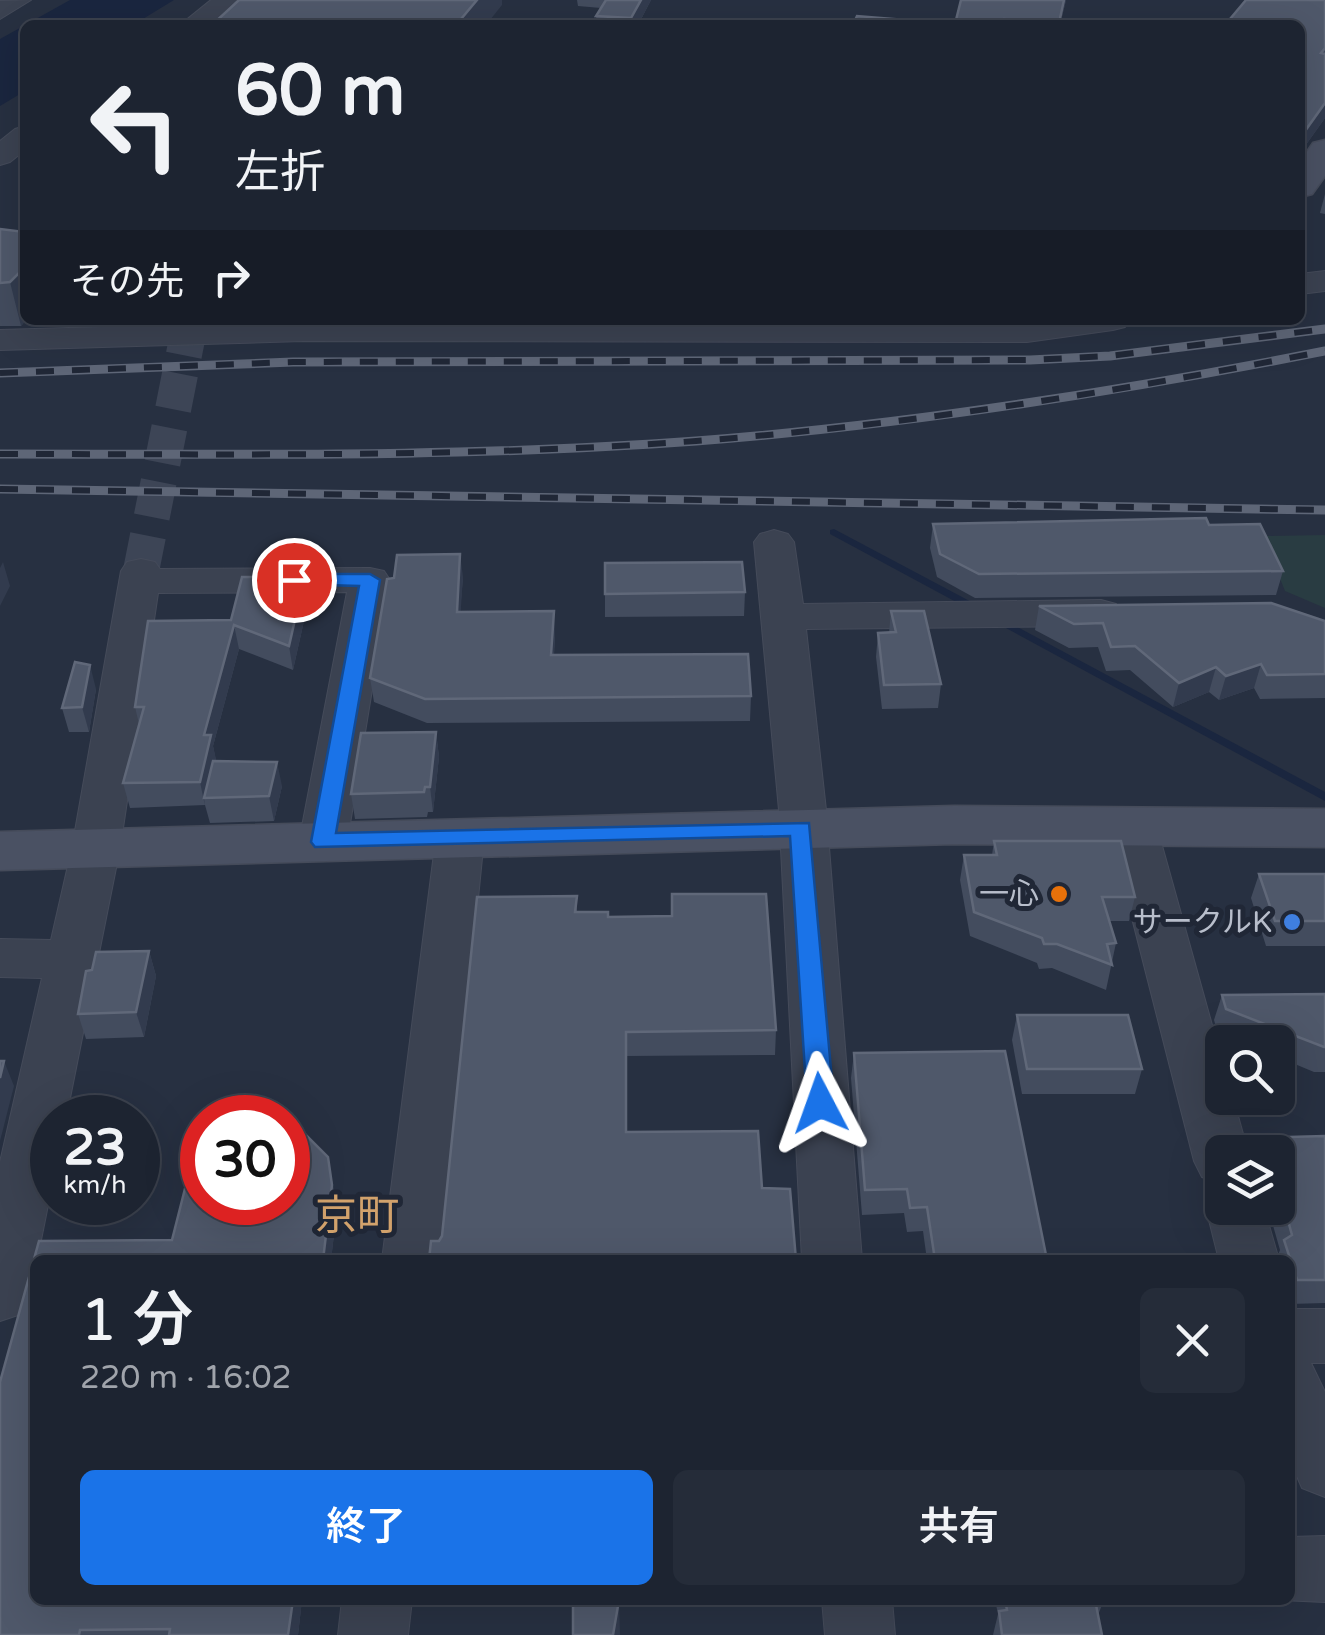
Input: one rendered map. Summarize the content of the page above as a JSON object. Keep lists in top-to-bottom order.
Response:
{
  "districts": ["京町"],
  "places": ["一心", "サークルK"],
  "page": {
    "turn": ["60 m", "左折"],
    "then": "その先",
    "speed": "23 km/h",
    "limit": "30",
    "heading": ["1 分", "220 m · 16:02"],
    "buttons": ["終了", "共有"]
  }
}
